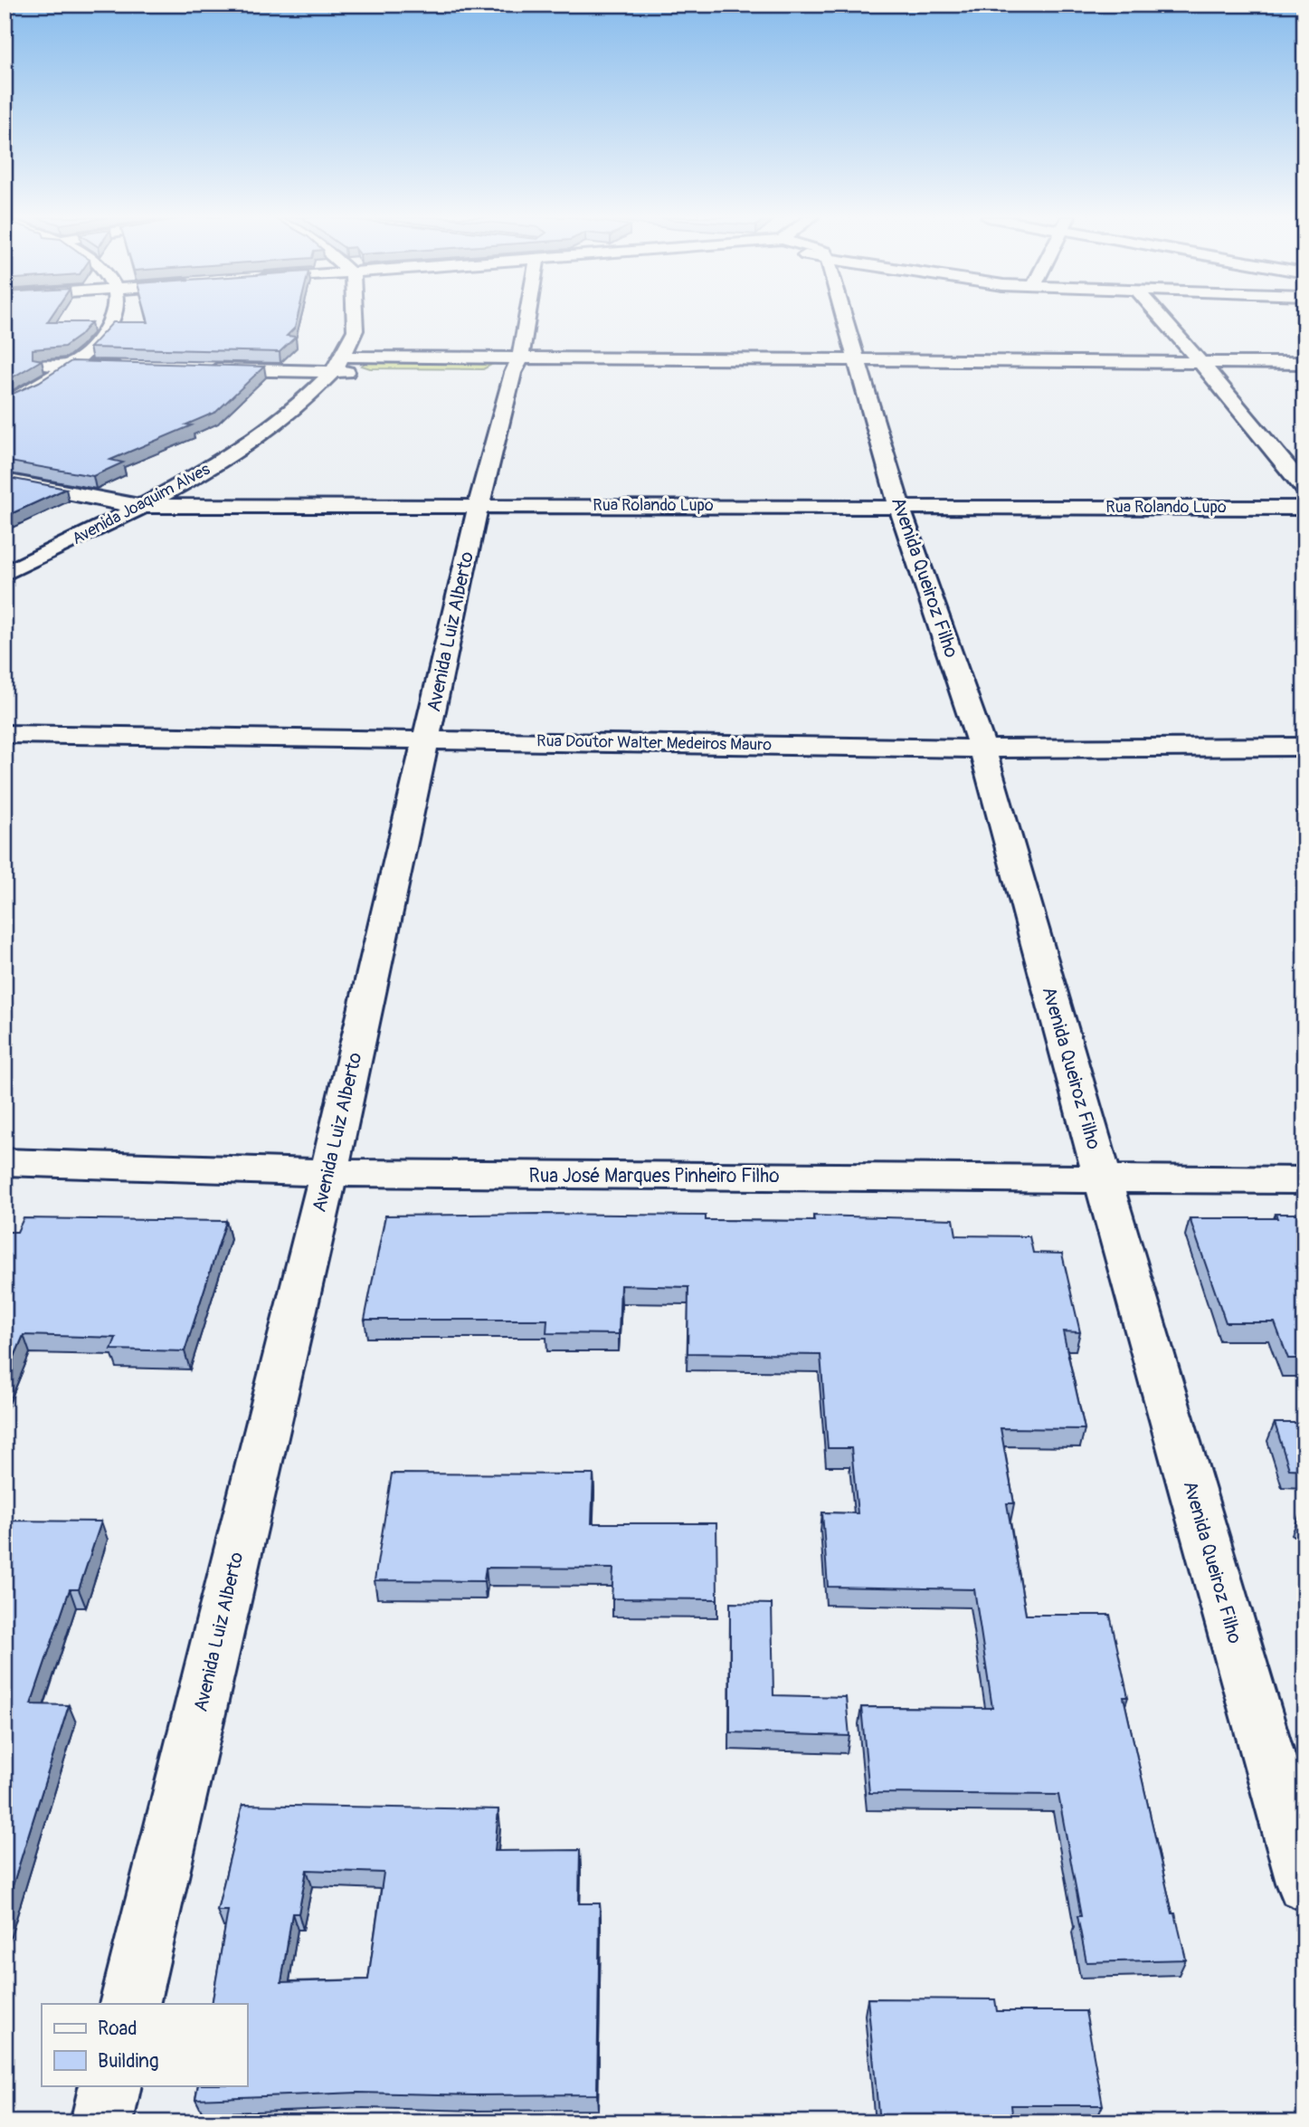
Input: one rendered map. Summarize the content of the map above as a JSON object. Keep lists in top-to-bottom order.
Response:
{
  "streets": {
    "street": [
      "Avenida Joaquim Alves",
      "Rua Rolando Lupo",
      "Avenida Queiroz Filho",
      "Avenida Luiz Alberto",
      "Rua Doutor Walter Medeiros Mauro",
      "Rua José Marques Pinheiro Filho"
    ]
  },
  "crossings": [
    ["Avenida Joaquim Alves", "Rua Rolando Lupo"],
    ["Rua Rolando Lupo", "Avenida Queiroz Filho"],
    ["Rua Rolando Lupo", "Avenida Luiz Alberto"],
    ["Avenida Queiroz Filho", "Rua Doutor Walter Medeiros Mauro"],
    ["Avenida Queiroz Filho", "Rua José Marques Pinheiro Filho"],
    ["Avenida Luiz Alberto", "Rua Doutor Walter Medeiros Mauro"],
    ["Avenida Luiz Alberto", "Rua José Marques Pinheiro Filho"]
  ],
  "legend": ["Road", "Building"]
}
